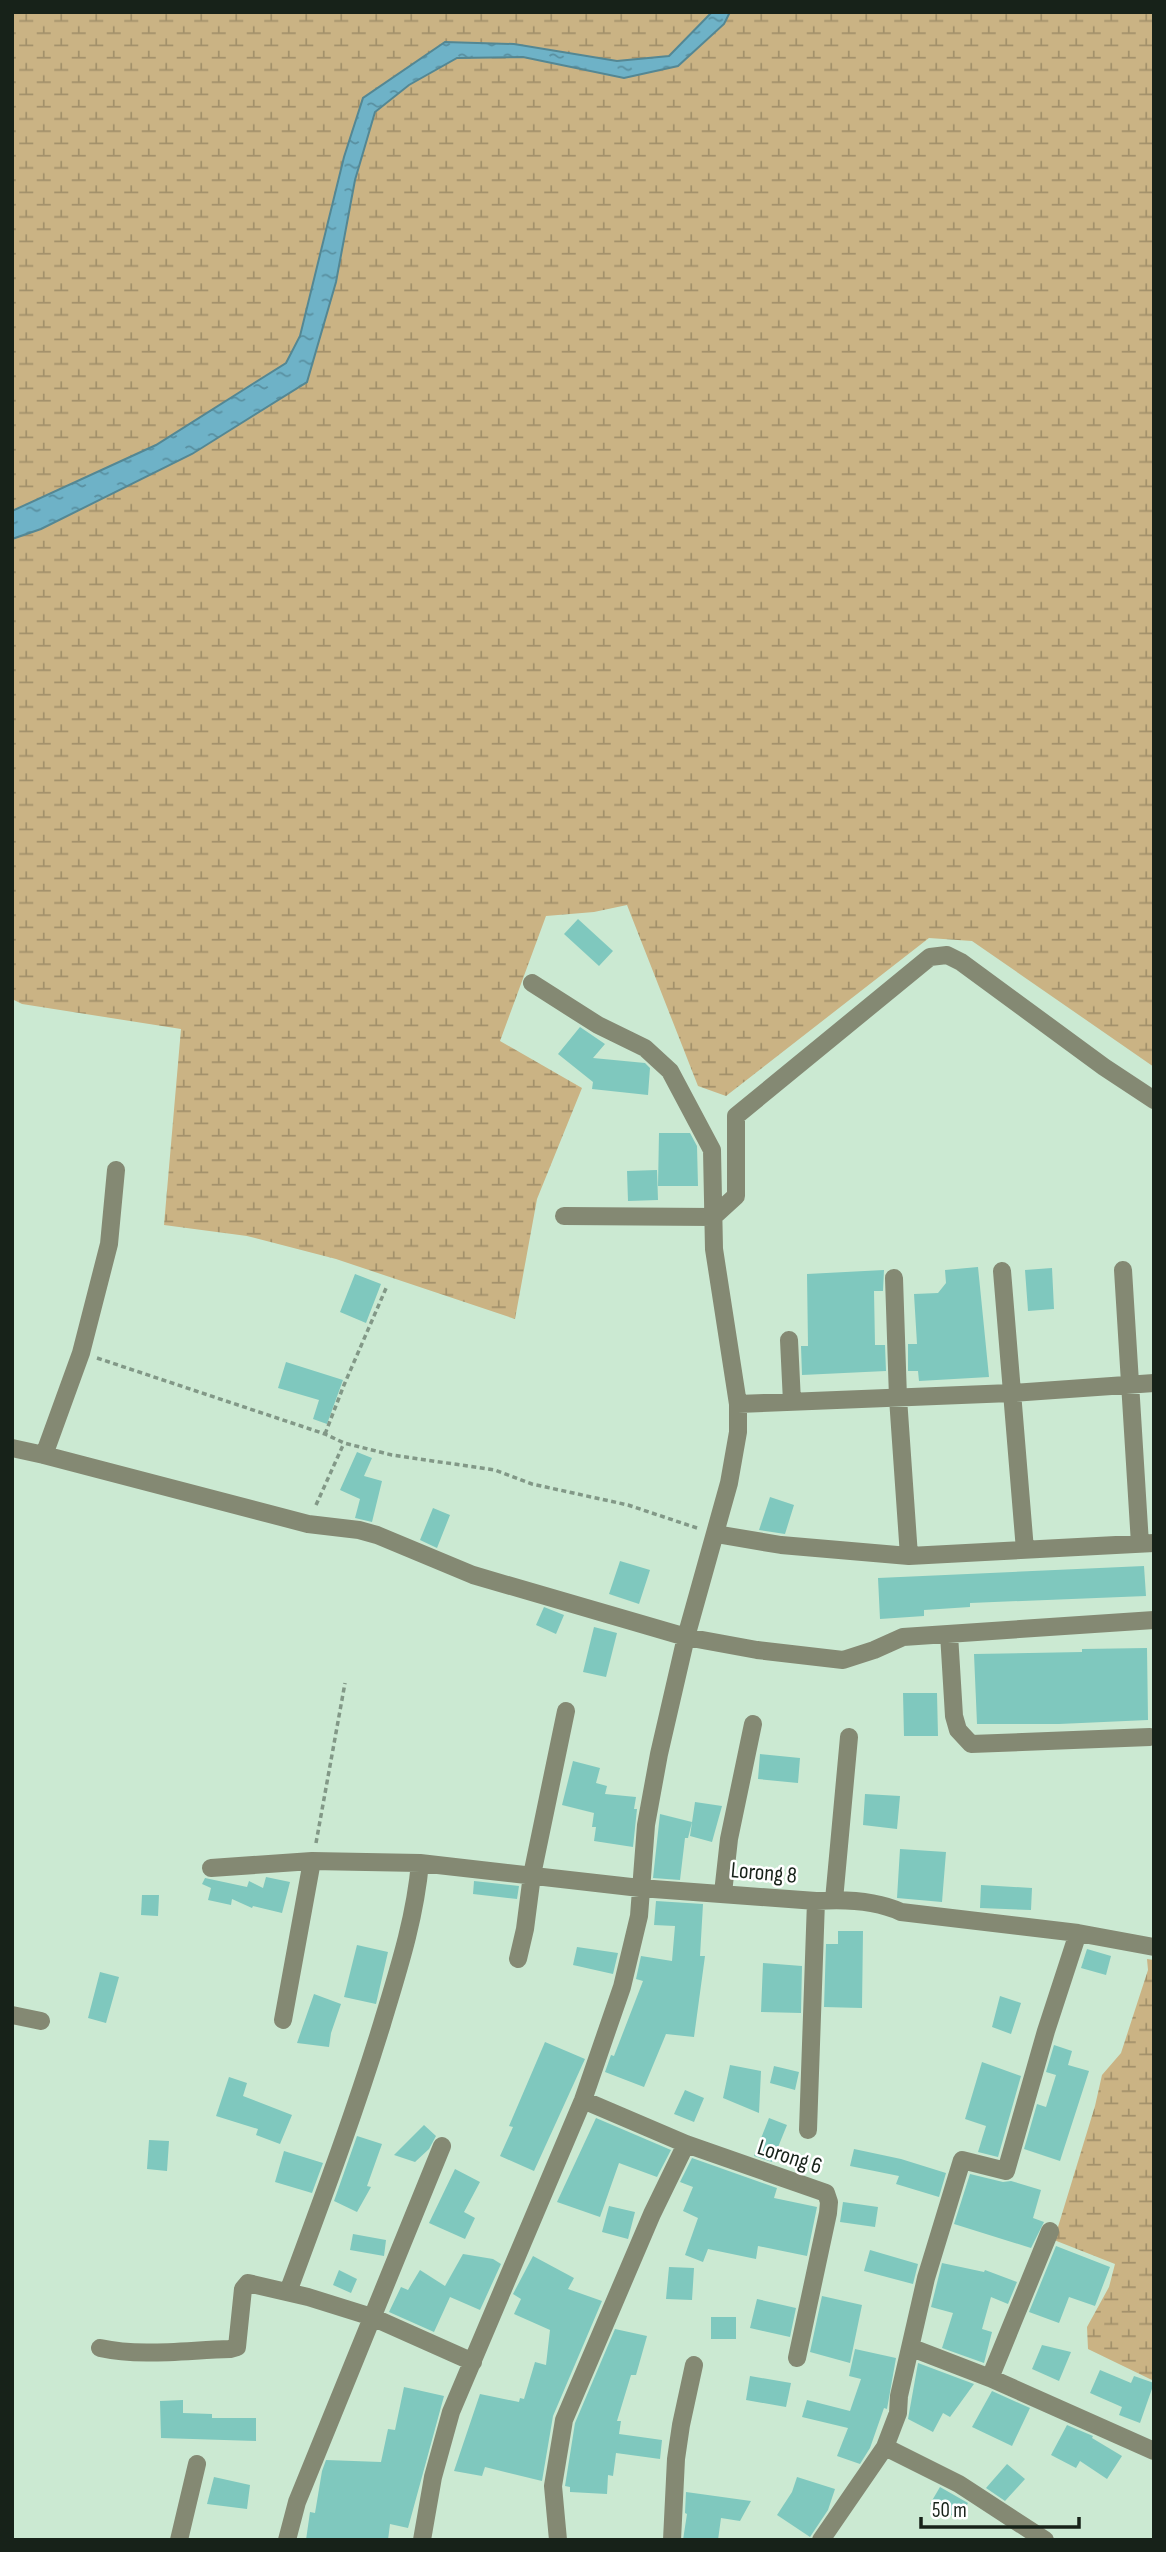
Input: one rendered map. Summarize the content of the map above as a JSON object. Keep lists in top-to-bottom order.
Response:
{
  "streets": {
    "street": ["Lorong 8", "Lorong 6"]
  },
  "scale_bar": "50 m"
}
